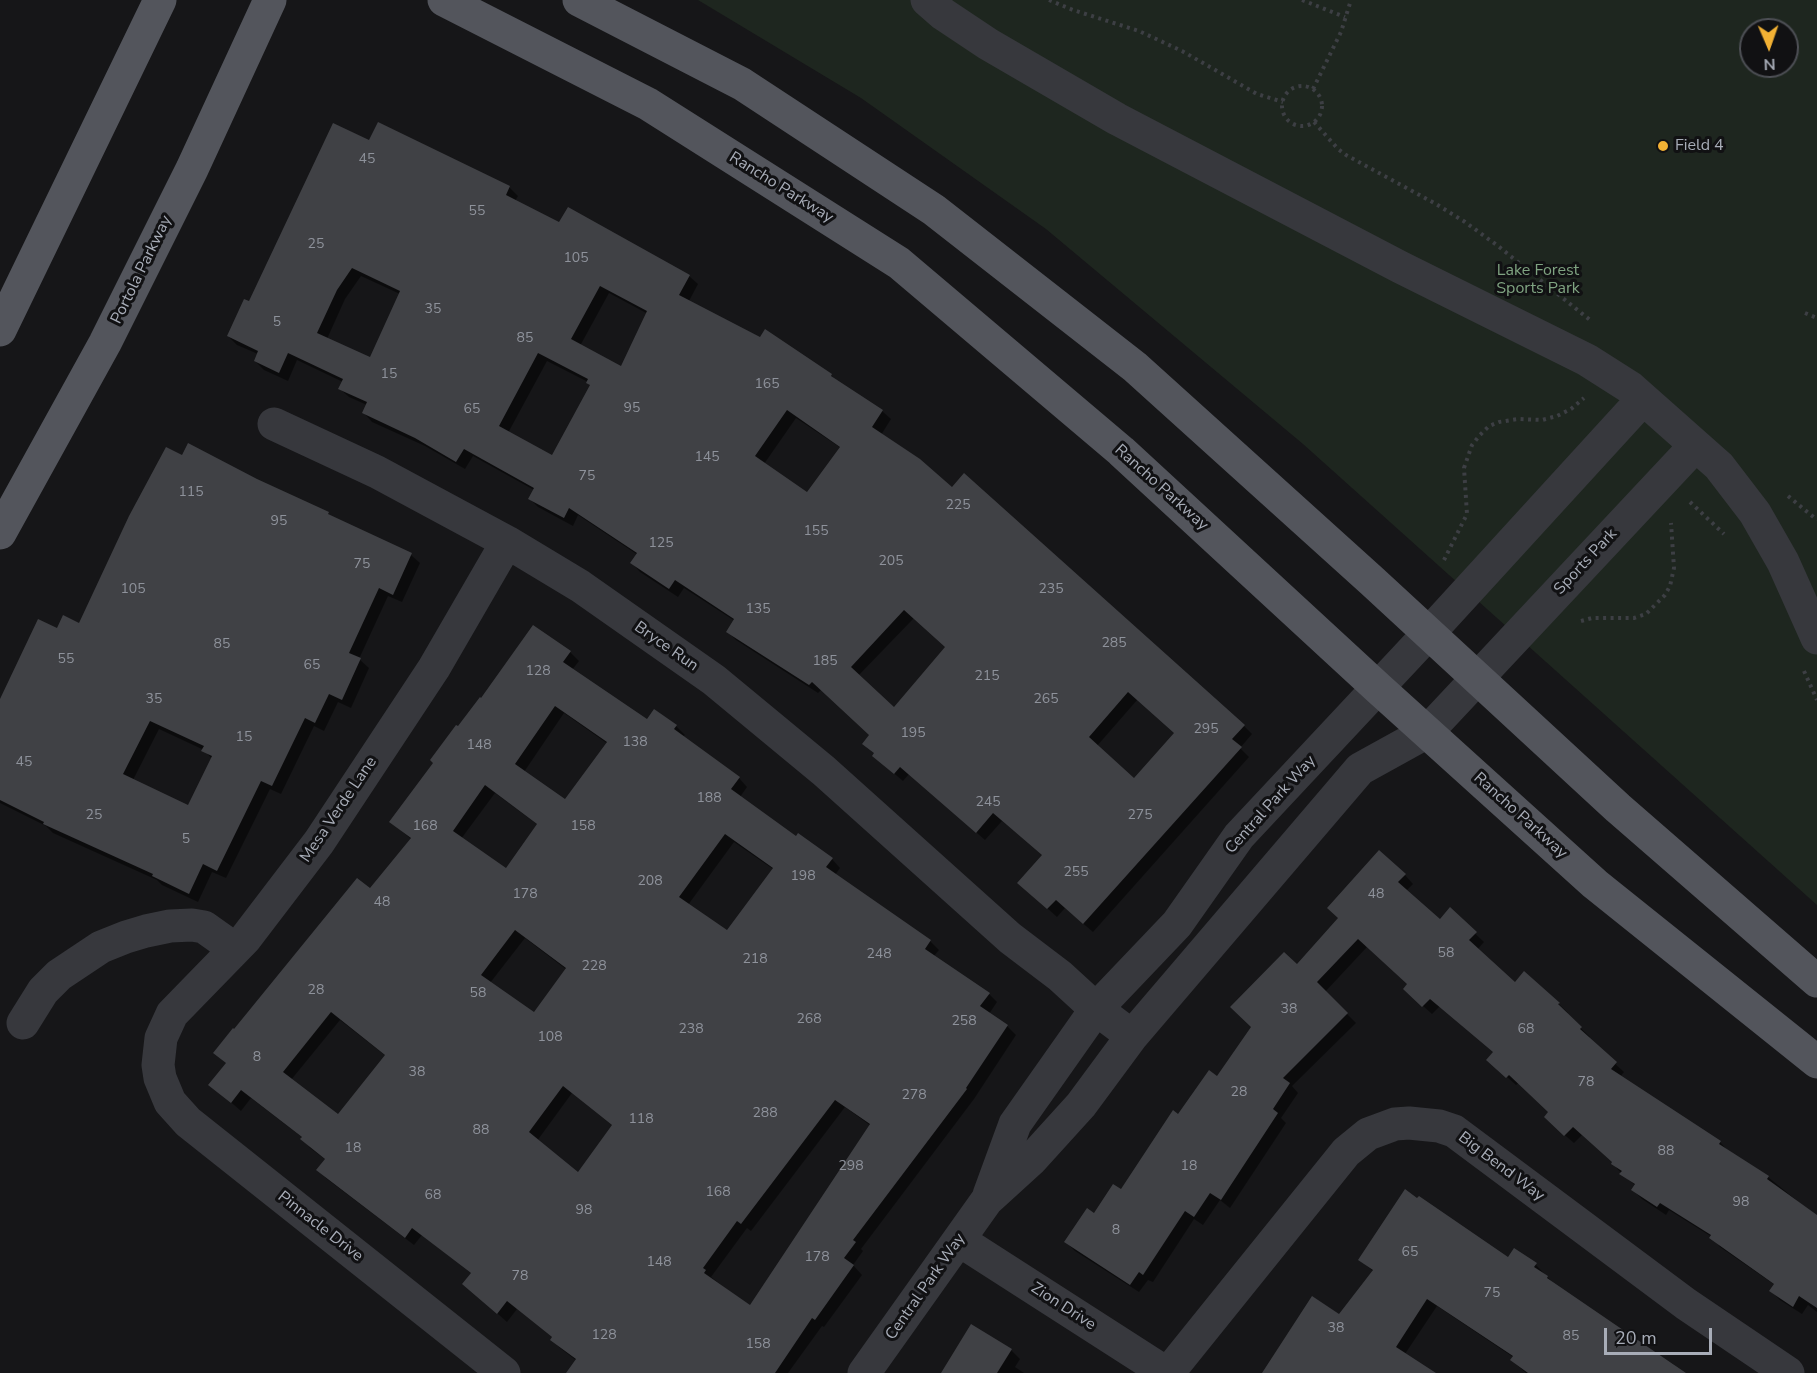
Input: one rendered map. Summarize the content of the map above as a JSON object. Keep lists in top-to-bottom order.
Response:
{
  "streets": {
    "main road": ["Rancho Parkway", "Portola Parkway"],
    "street": [
      "Sports Park",
      "Bryce Run",
      "Central Park Way",
      "Mesa Verde Lane",
      "Big Bend Way",
      "Pinnacle Drive",
      "Zion Drive"
    ]
  },
  "crossings": [
    ["Rancho Parkway", "Central Park Way"],
    ["Sports Park", "Central Park Way"],
    ["Bryce Run", "Central Park Way"],
    ["Bryce Run", "Mesa Verde Lane"],
    ["Central Park Way", "Zion Drive"],
    ["Mesa Verde Lane", "Pinnacle Drive"],
    ["Big Bend Way", "Zion Drive"]
  ],
  "parks": ["Lake Forest Sports Park"],
  "places": ["Field 4"],
  "house_numbers": [
    "45",
    "55",
    "25",
    "105",
    "35",
    "5",
    "85",
    "15",
    "165",
    "95",
    "65",
    "145",
    "75",
    "115",
    "225",
    "95",
    "155",
    "125",
    "205",
    "75",
    "105",
    "235",
    "135",
    "285",
    "85",
    "55",
    "185",
    "65",
    "128",
    "215",
    "35",
    "265",
    "295",
    "195",
    "15",
    "138",
    "148",
    "45",
    "188",
    "245",
    "25",
    "275",
    "168",
    "158",
    "5",
    "255",
    "198",
    "208",
    "178",
    "48",
    "48",
    "58",
    "248",
    "218",
    "228",
    "28",
    "58",
    "38",
    "268",
    "258",
    "238",
    "68",
    "108",
    "8",
    "38",
    "78",
    "28",
    "278",
    "288",
    "118",
    "88",
    "18",
    "88",
    "298",
    "18",
    "168",
    "68",
    "98",
    "98",
    "8",
    "65",
    "178",
    "148",
    "78",
    "75",
    "38",
    "128",
    "85",
    "158"
  ],
  "scale_bar": "20 m",
  "north": "bottom"
}
